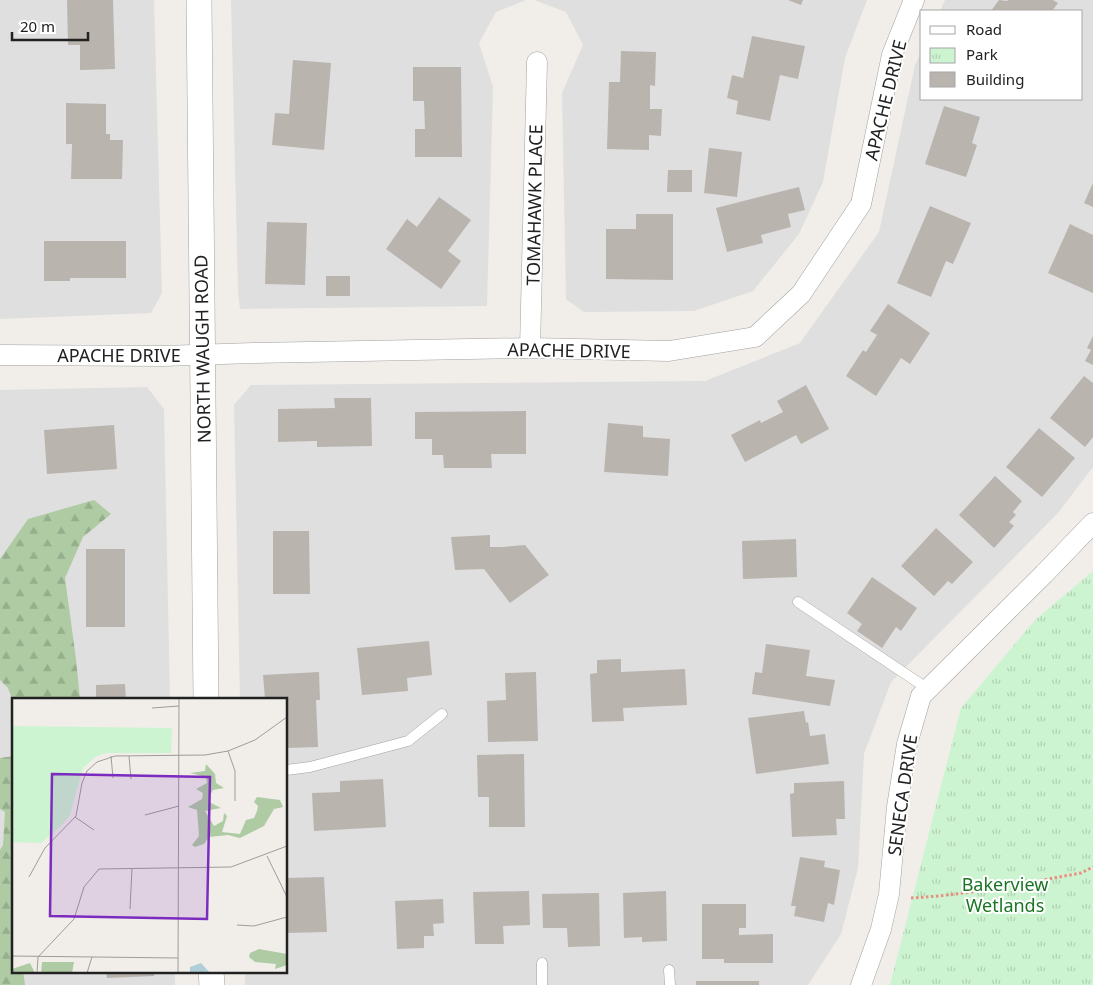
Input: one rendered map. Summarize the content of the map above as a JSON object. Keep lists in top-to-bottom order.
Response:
{
  "streets": {
    "street": [
      "APACHE DRIVE",
      "TOMAHAWK PLACE",
      "NORTH WAUGH ROAD",
      "SENECA DRIVE"
    ]
  },
  "crossings": [
    ["APACHE DRIVE", "TOMAHAWK PLACE"],
    ["APACHE DRIVE", "NORTH WAUGH ROAD"]
  ],
  "parks": ["Bakerview Wetlands"],
  "legend": ["Road", "Park", "Building"],
  "scale_bar": "20 m"
}
